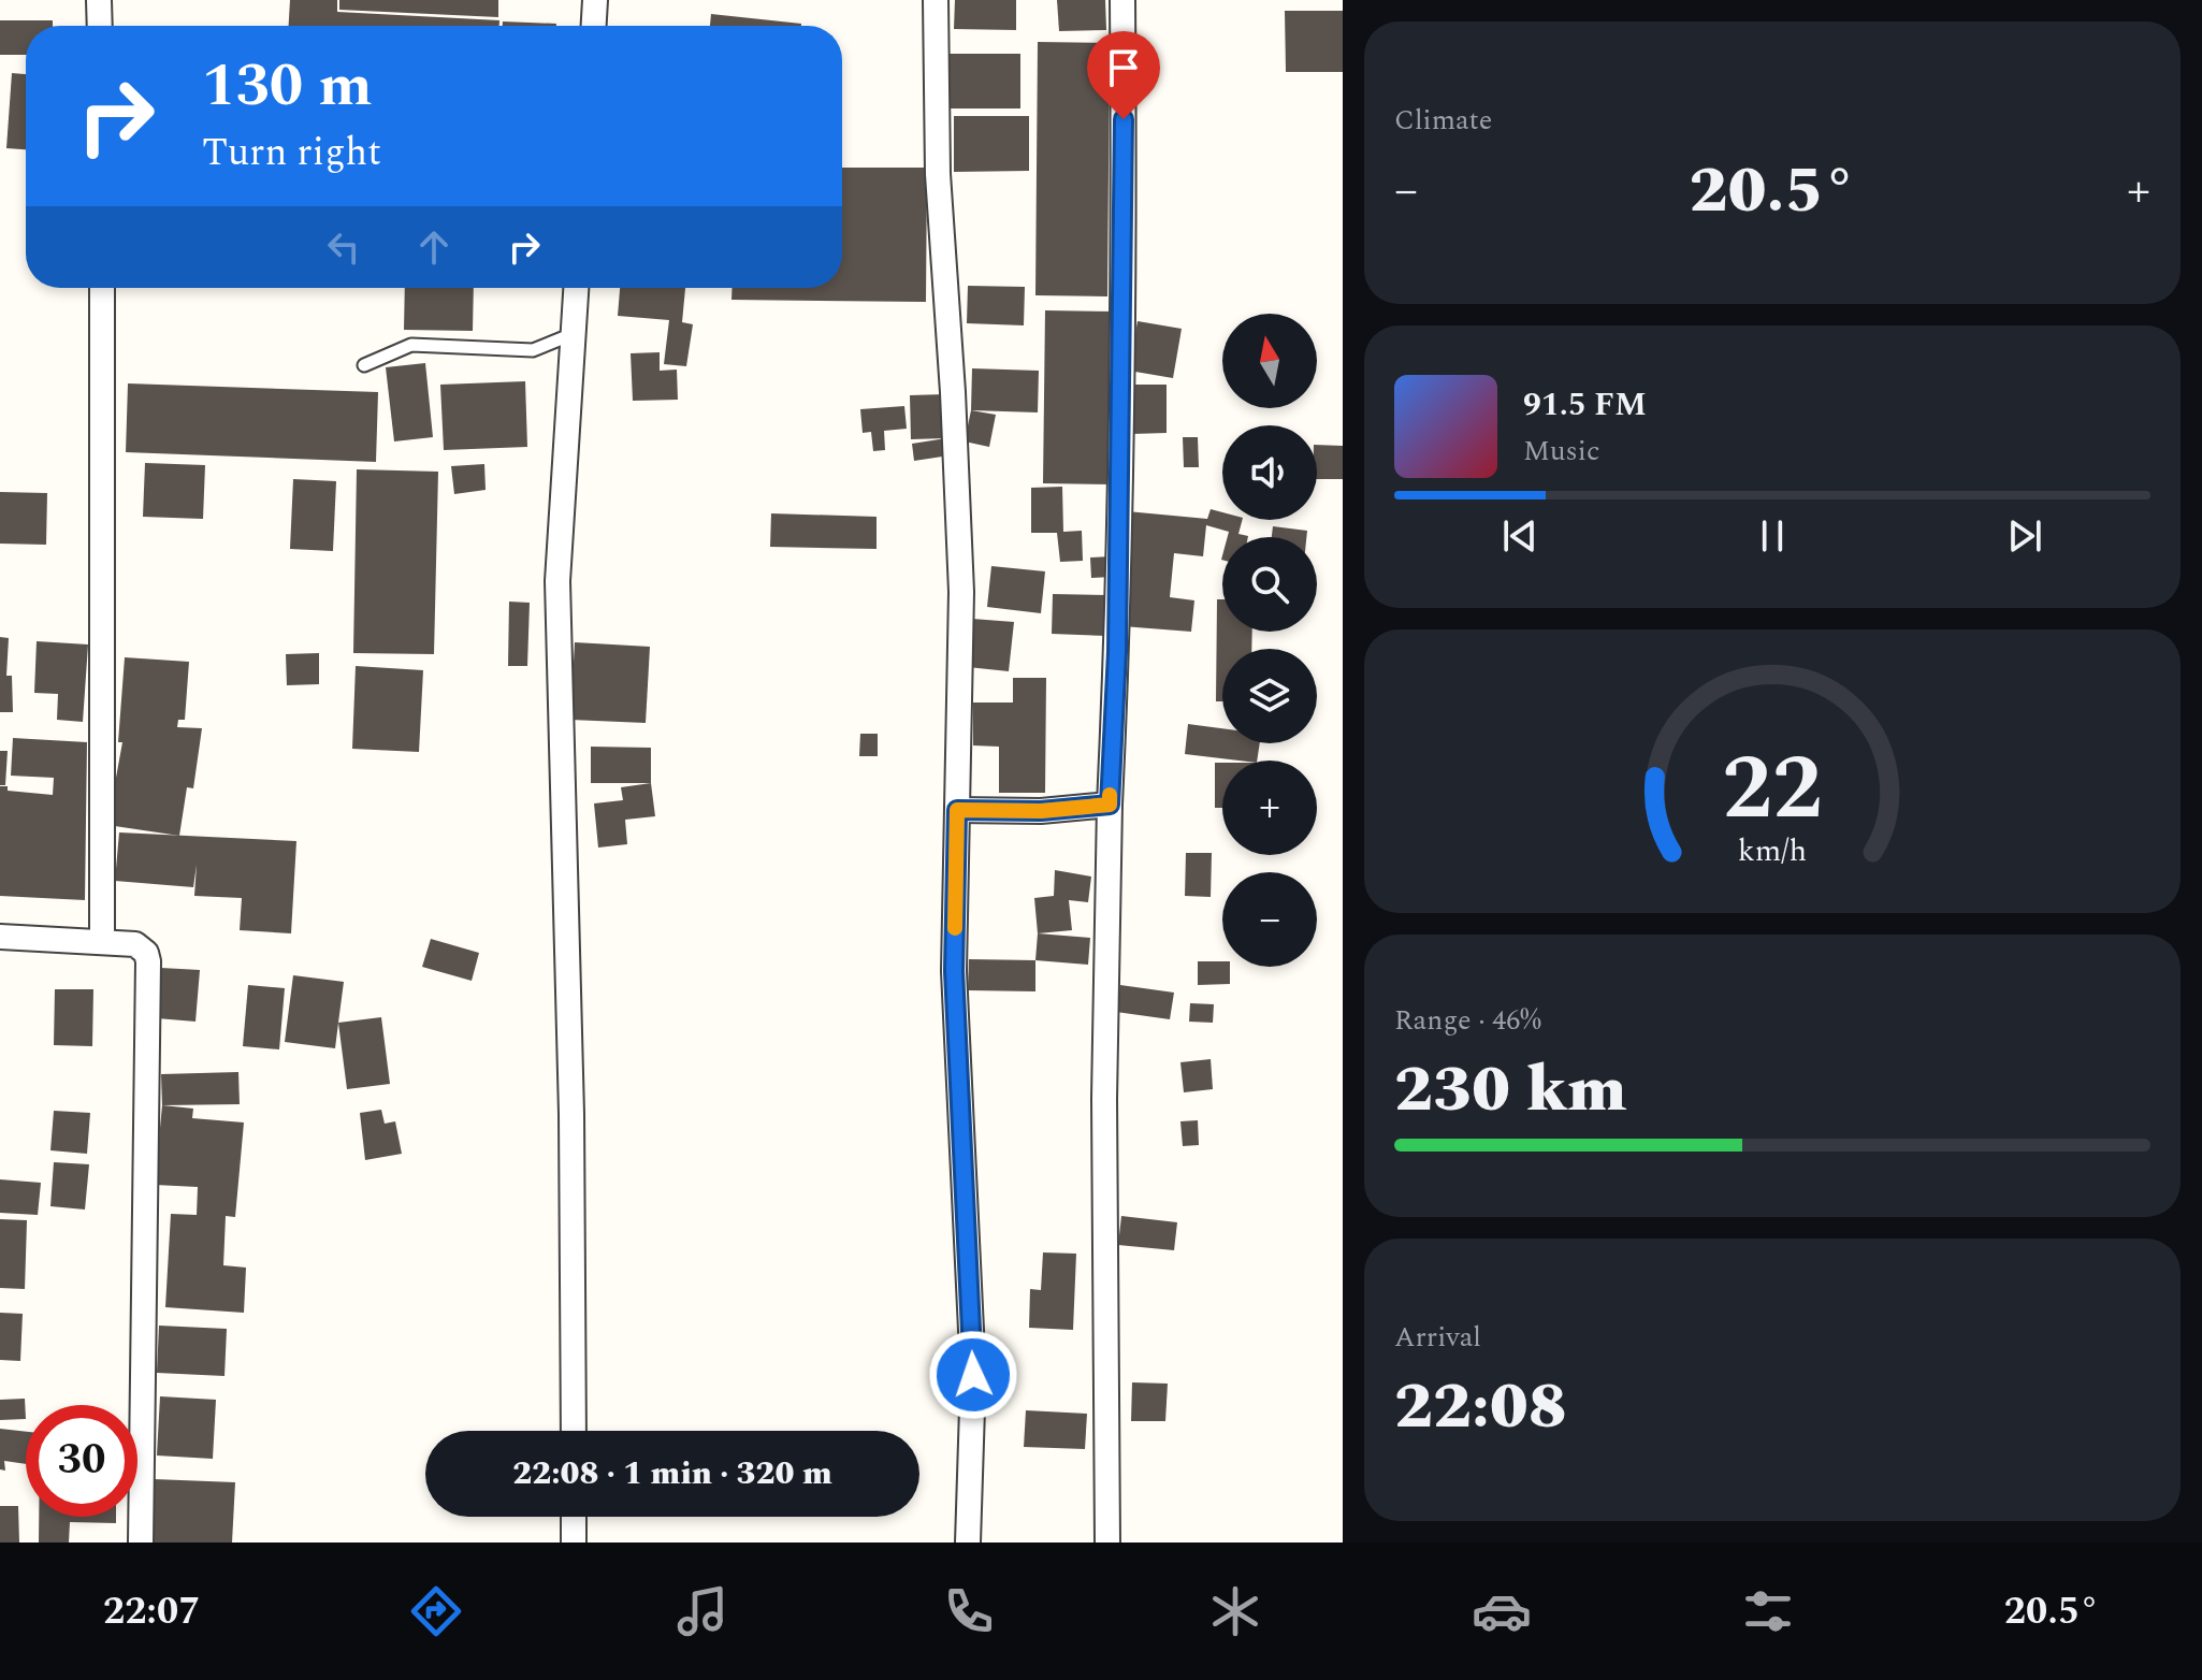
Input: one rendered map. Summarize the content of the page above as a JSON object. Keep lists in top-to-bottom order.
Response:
{
  "north": "top",
  "page": {
    "tile": [
      "Climate",
      ["Range · 46%", "230 km"],
      ["Arrival", "22:08"]
    ],
    "turn": ["130 m", "Turn right"],
    "heat": ["−", "20.5°", "+"],
    "map_buttons": ["+", "−"],
    "song": ["91.5 FM", "Music"],
    "limit": "30",
    "trip": "22:08 · 1 min · 320 m",
    "tabs": ["22:07", "20.5°"],
    "gauge": ["22", "km/h"]
  }
}
